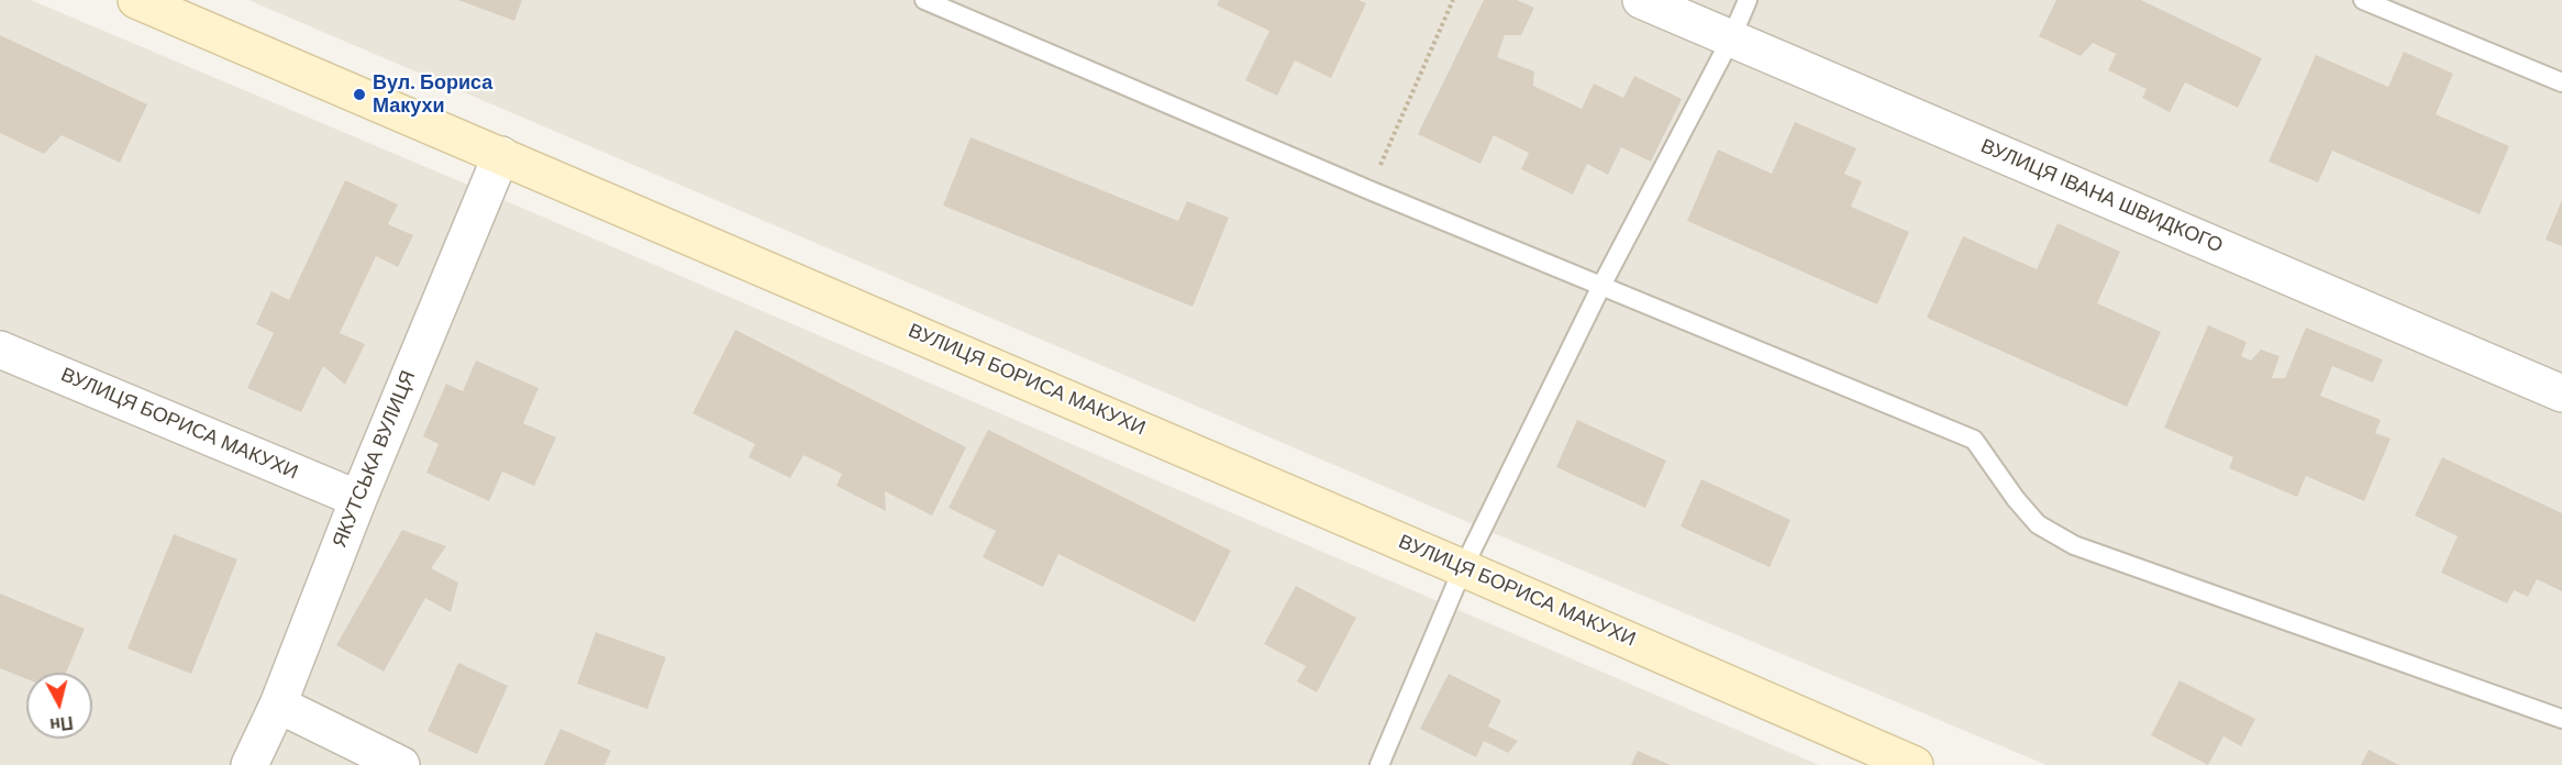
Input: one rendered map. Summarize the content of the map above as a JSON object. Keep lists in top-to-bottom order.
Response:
{
  "streets": {
    "main road": ["ВУЛИЦЯ БОРИСА МАКУХИ"],
    "street": ["ВУЛИЦЯ ІВАНА ШВИДКОГО", "ЯКУТСЬКА ВУЛИЦЯ"]
  },
  "crossings": [
    ["ВУЛИЦЯ БОРИСА МАКУХИ", "ЯКУТСЬКА ВУЛИЦЯ"]
  ],
  "places": ["Вул. Бориса Макухи"],
  "north": "bottom"
}
